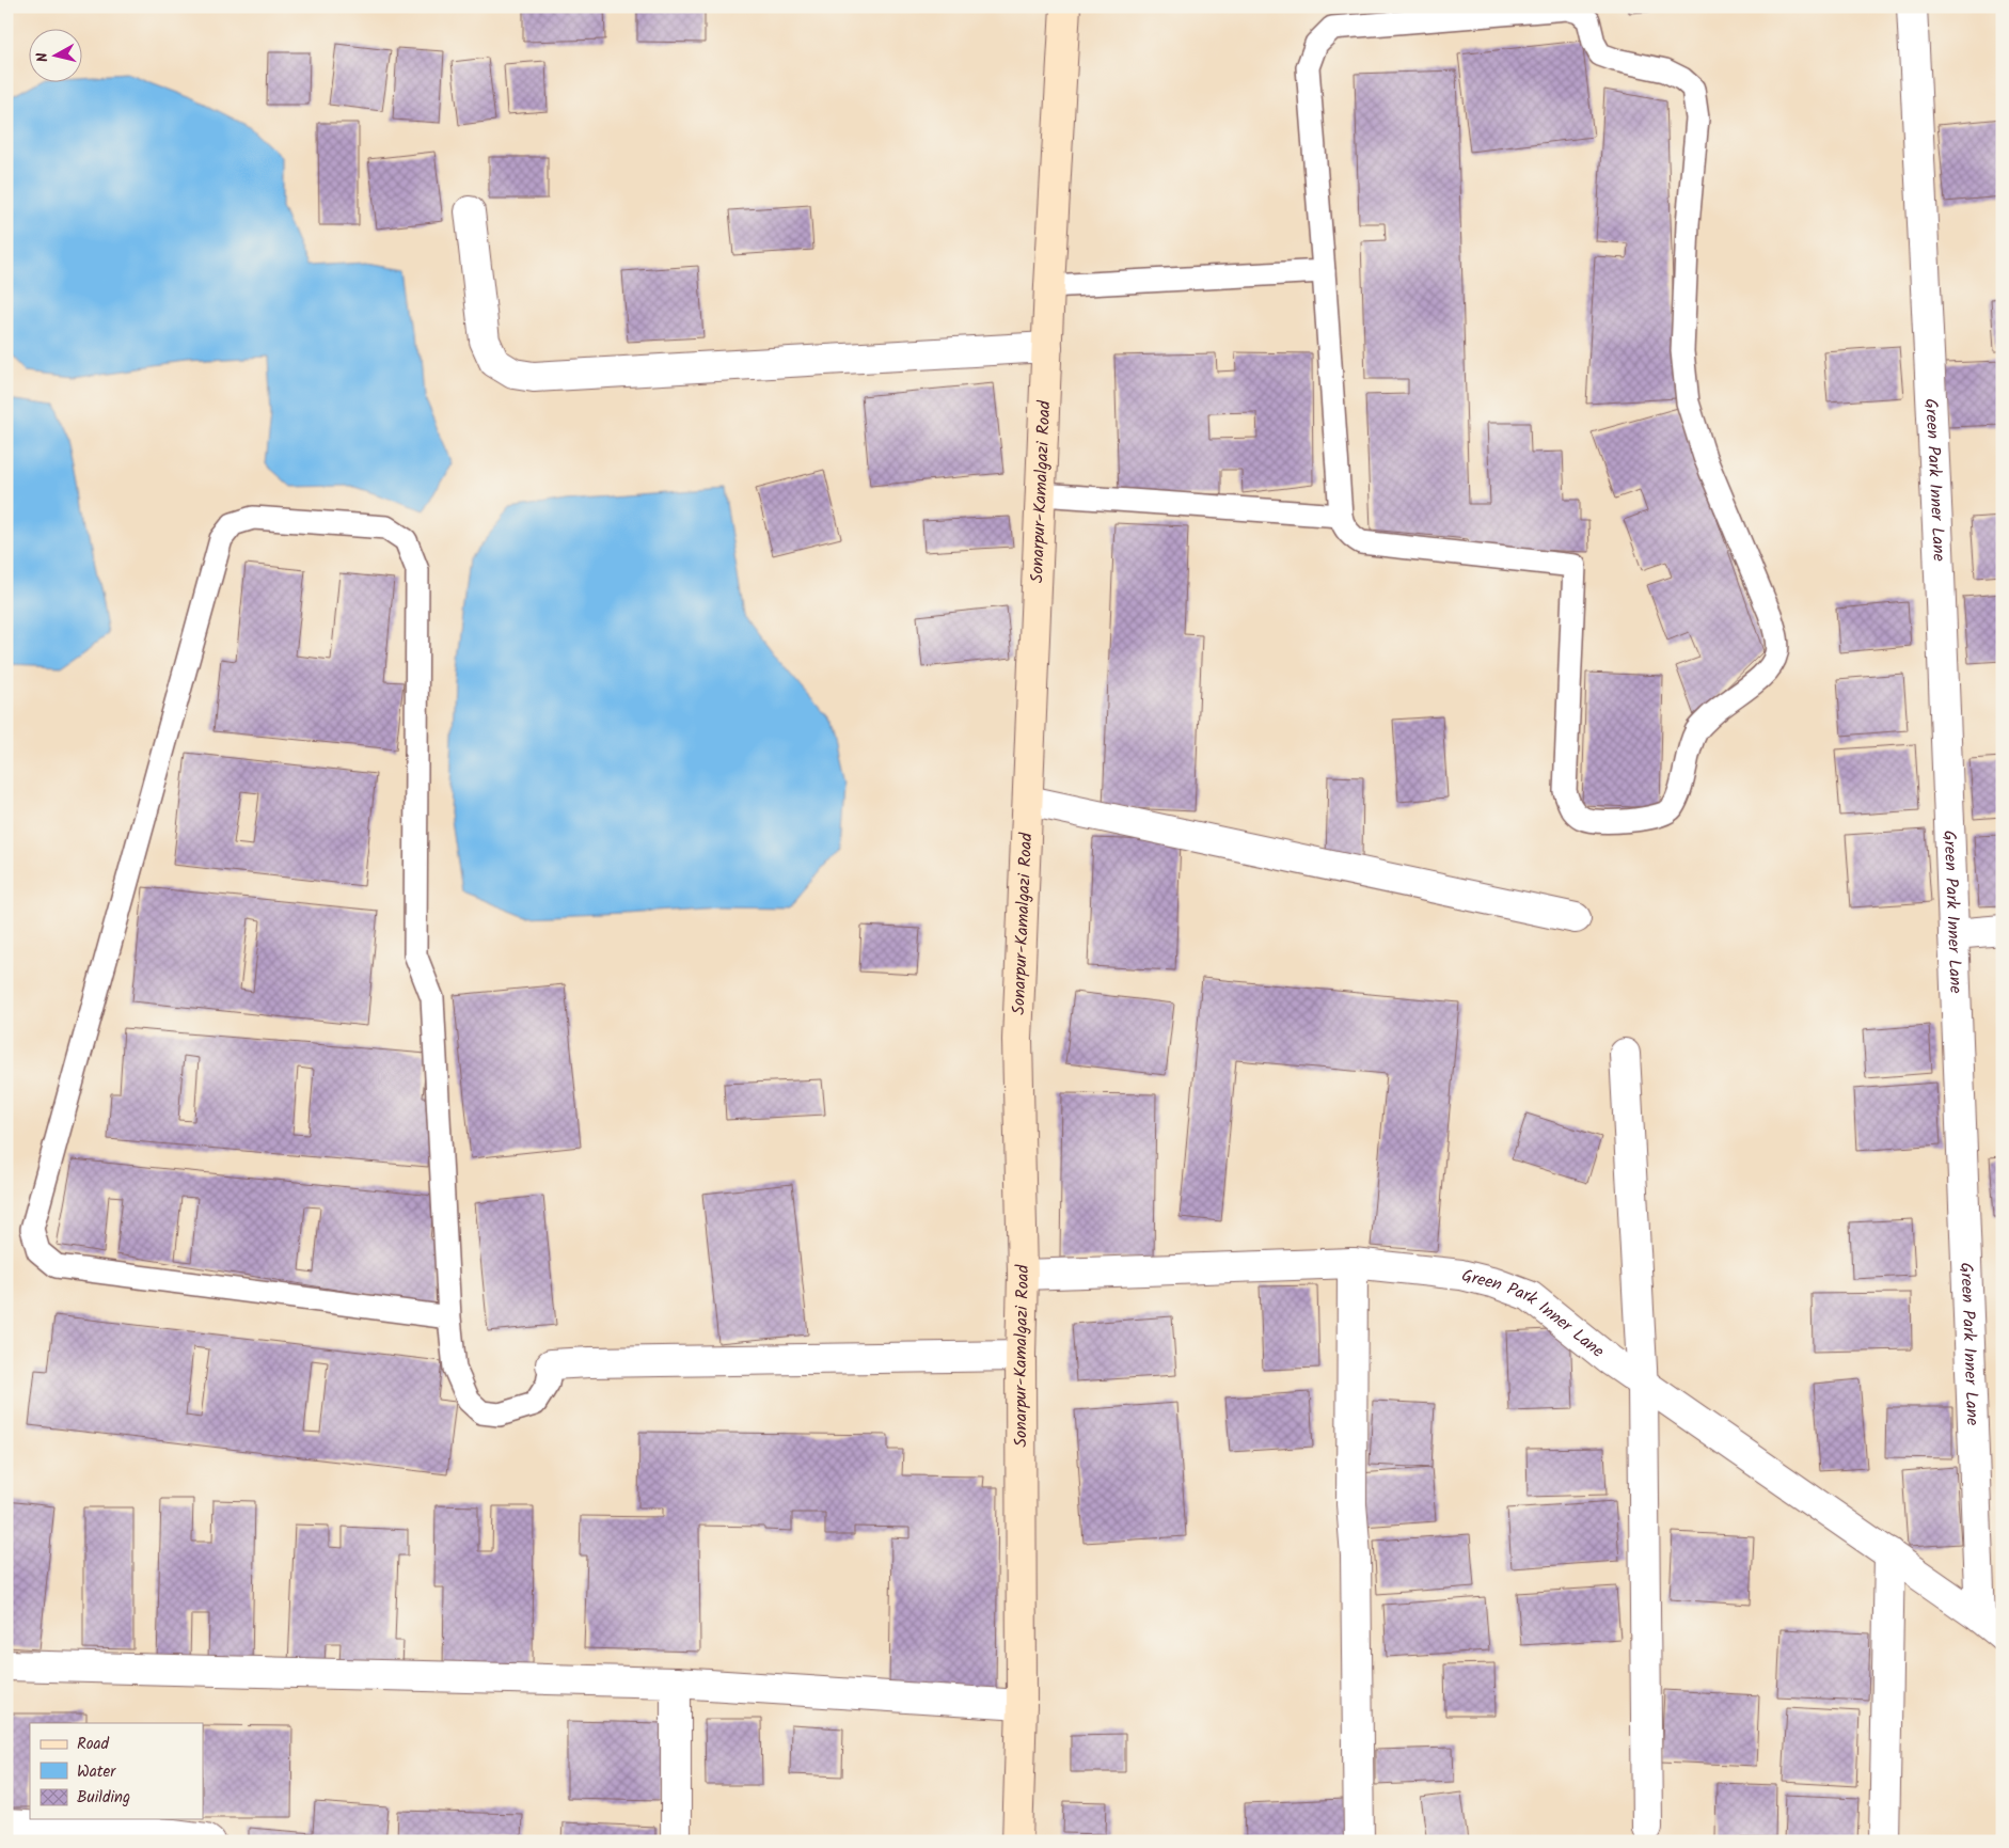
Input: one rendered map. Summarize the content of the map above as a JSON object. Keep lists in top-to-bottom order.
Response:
{
  "streets": {
    "main road": ["Sonarpur-Kamalgazi Road"],
    "street": ["Green Park Inner Lane"]
  },
  "crossings": [
    ["Green Park Inner Lane", "Sonarpur-Kamalgazi Road"]
  ],
  "legend": ["Road", "Water", "Building"],
  "north": "left"
}
